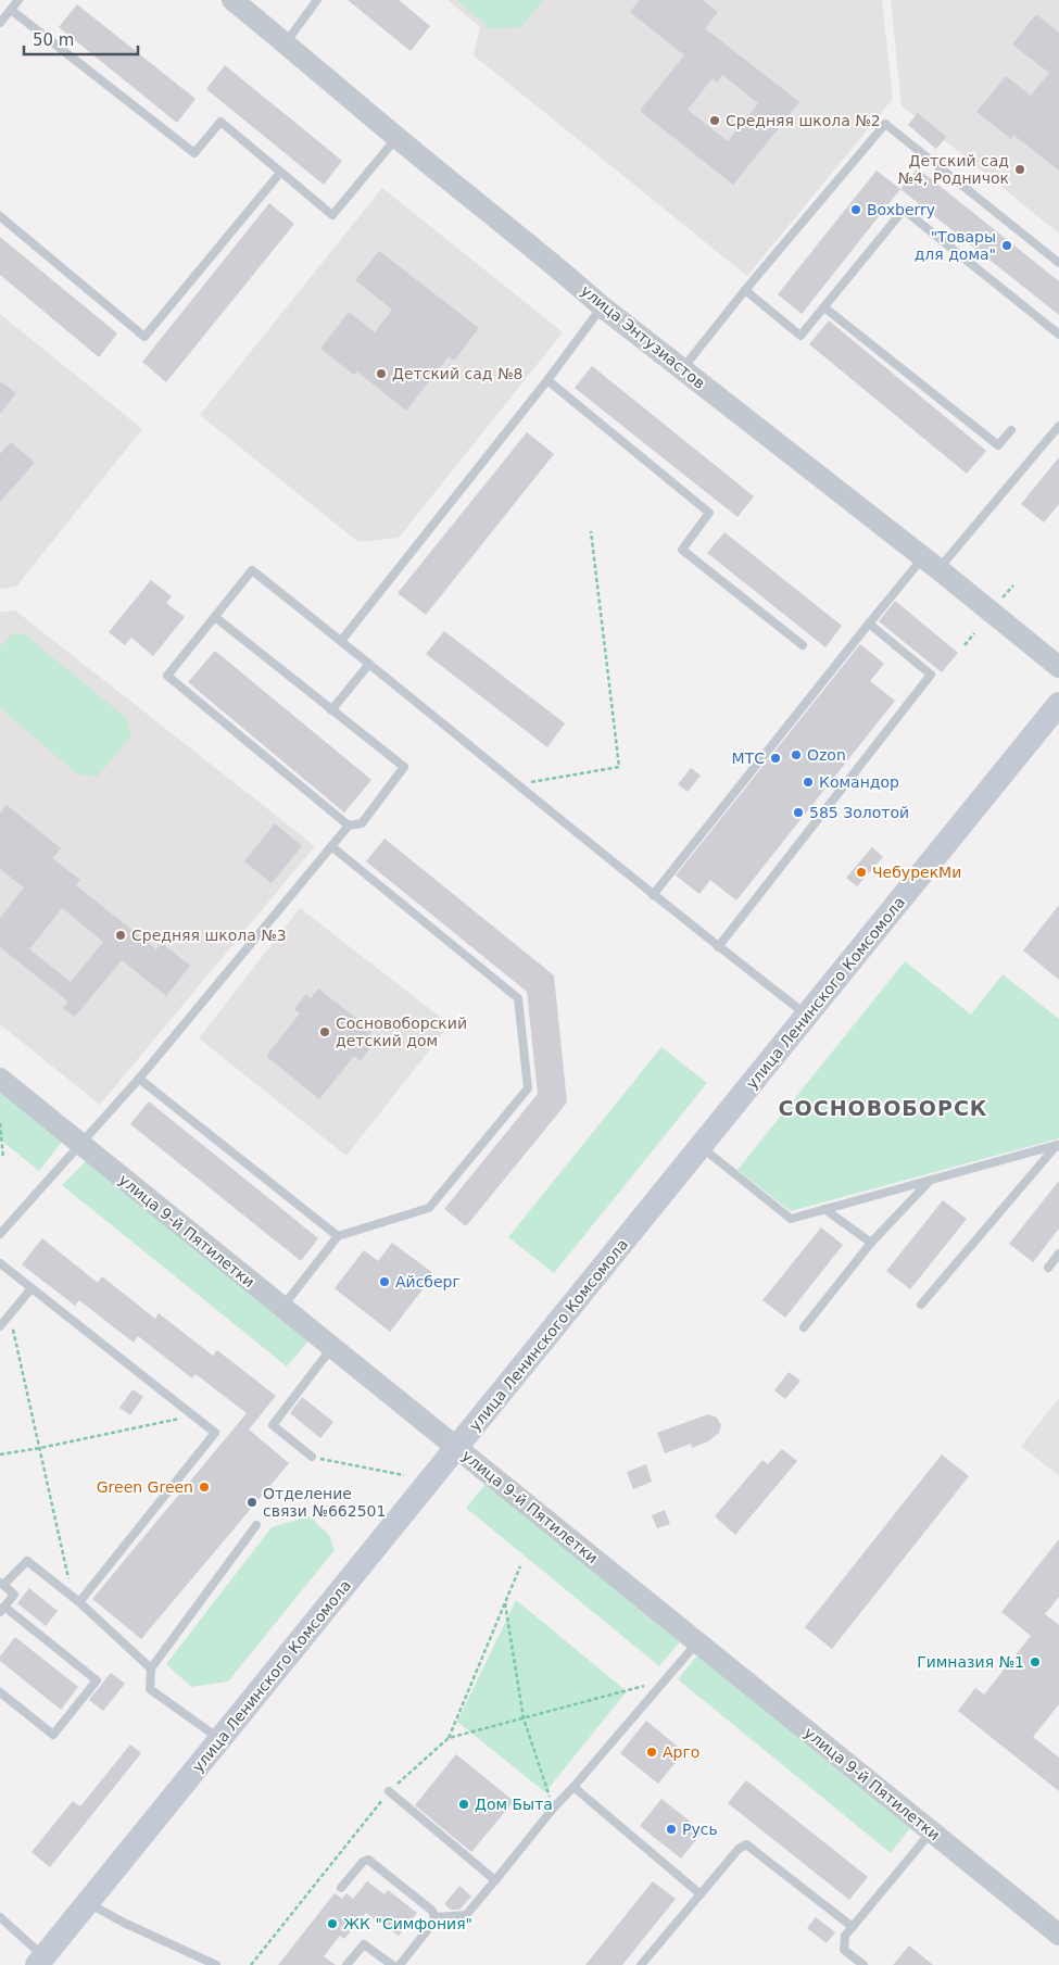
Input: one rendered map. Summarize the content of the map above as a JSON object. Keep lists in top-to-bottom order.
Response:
{
  "streets": {
    "main road": ["улица Ленинского Комсомола"],
    "street": ["улица Энтузиастов", "улица 9-й Пятилетки"]
  },
  "crossings": [
    ["улица Ленинского Комсомола", "улица 9-й Пятилетки"]
  ],
  "districts": ["СОСНОВОБОРСК"],
  "places": [
    "Средняя школа №2",
    "Детский сад №4, Родничок",
    "Boxberry",
    "\"Товары для дома\"",
    "Детский сад №8",
    "Ozon",
    "МТС",
    "Командор",
    "585 Золотой",
    "ЧебурекМи",
    "Средняя школа №3",
    "Сосновоборский детский дом",
    "Айсберг",
    "Green Green",
    "Отделение связи №662501",
    "Гимназия №1",
    "Арго",
    "Дом Быта",
    "Русь",
    "ЖК \"Симфония\""
  ],
  "scale_bar": "50 m"
}
